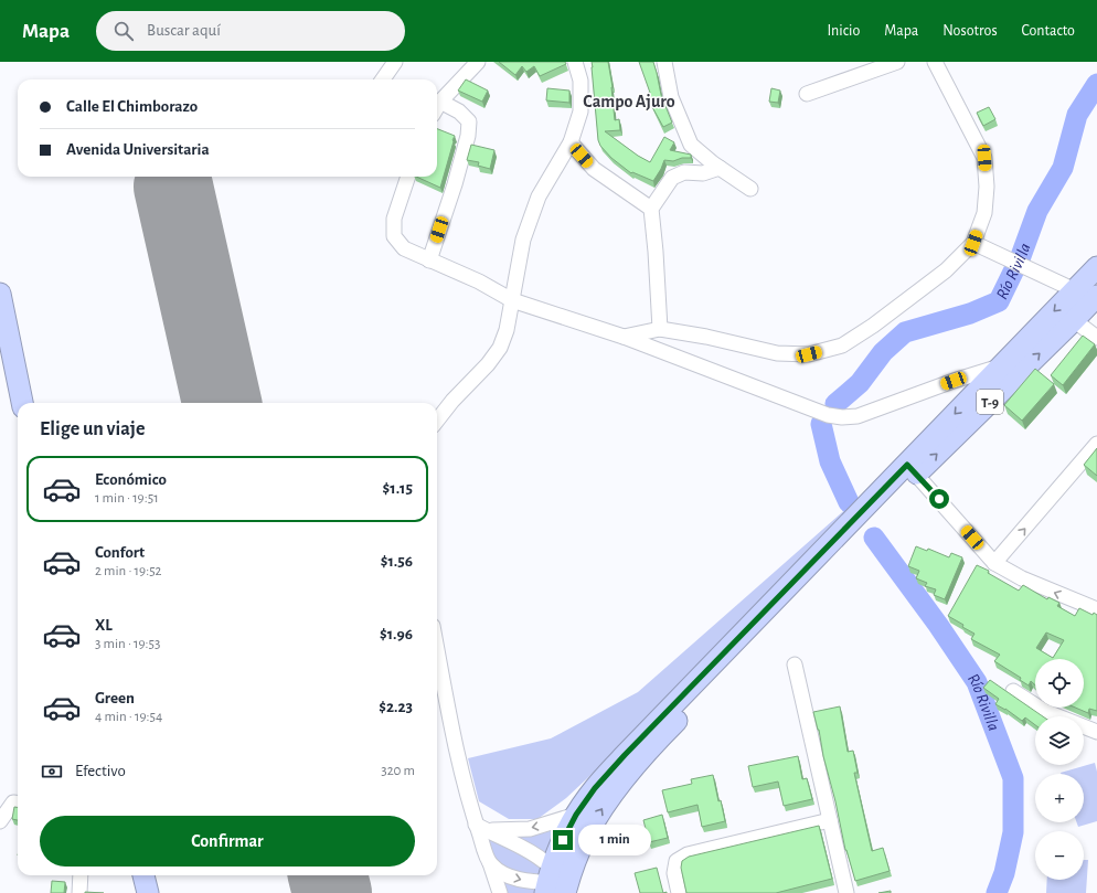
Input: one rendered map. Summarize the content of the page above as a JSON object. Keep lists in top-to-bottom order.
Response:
{
  "streets": {
    "highway": ["T-9"]
  },
  "districts": ["Campo Ajuro"],
  "water": ["Río Rivilla"],
  "page": {
    "header": "Mapa",
    "search": "Buscar aquí",
    "nav": [
      "Inicio",
      "Mapa",
      "Nosotros",
      "Contacto"
    ],
    "banner": ["Calle El Chimborazo", "Avenida Universitaria"],
    "heading": "Elige un viaje",
    "list": [
      {
        "name": "Económico",
        "note": "1 min · 19:51",
        "value": "$1.15"
      },
      {
        "name": "Confort",
        "note": "2 min · 19:52",
        "value": "$1.56"
      },
      {
        "name": "XL",
        "note": "3 min · 19:53",
        "value": "$1.96"
      },
      {
        "name": "Green",
        "note": "4 min · 19:54",
        "value": "$2.23"
      }
    ],
    "map_buttons": ["+", "−"],
    "pay": ["Efectivo", "320 m"],
    "buttons": "Confirmar",
    "bubble": "1 min"
  }
}
